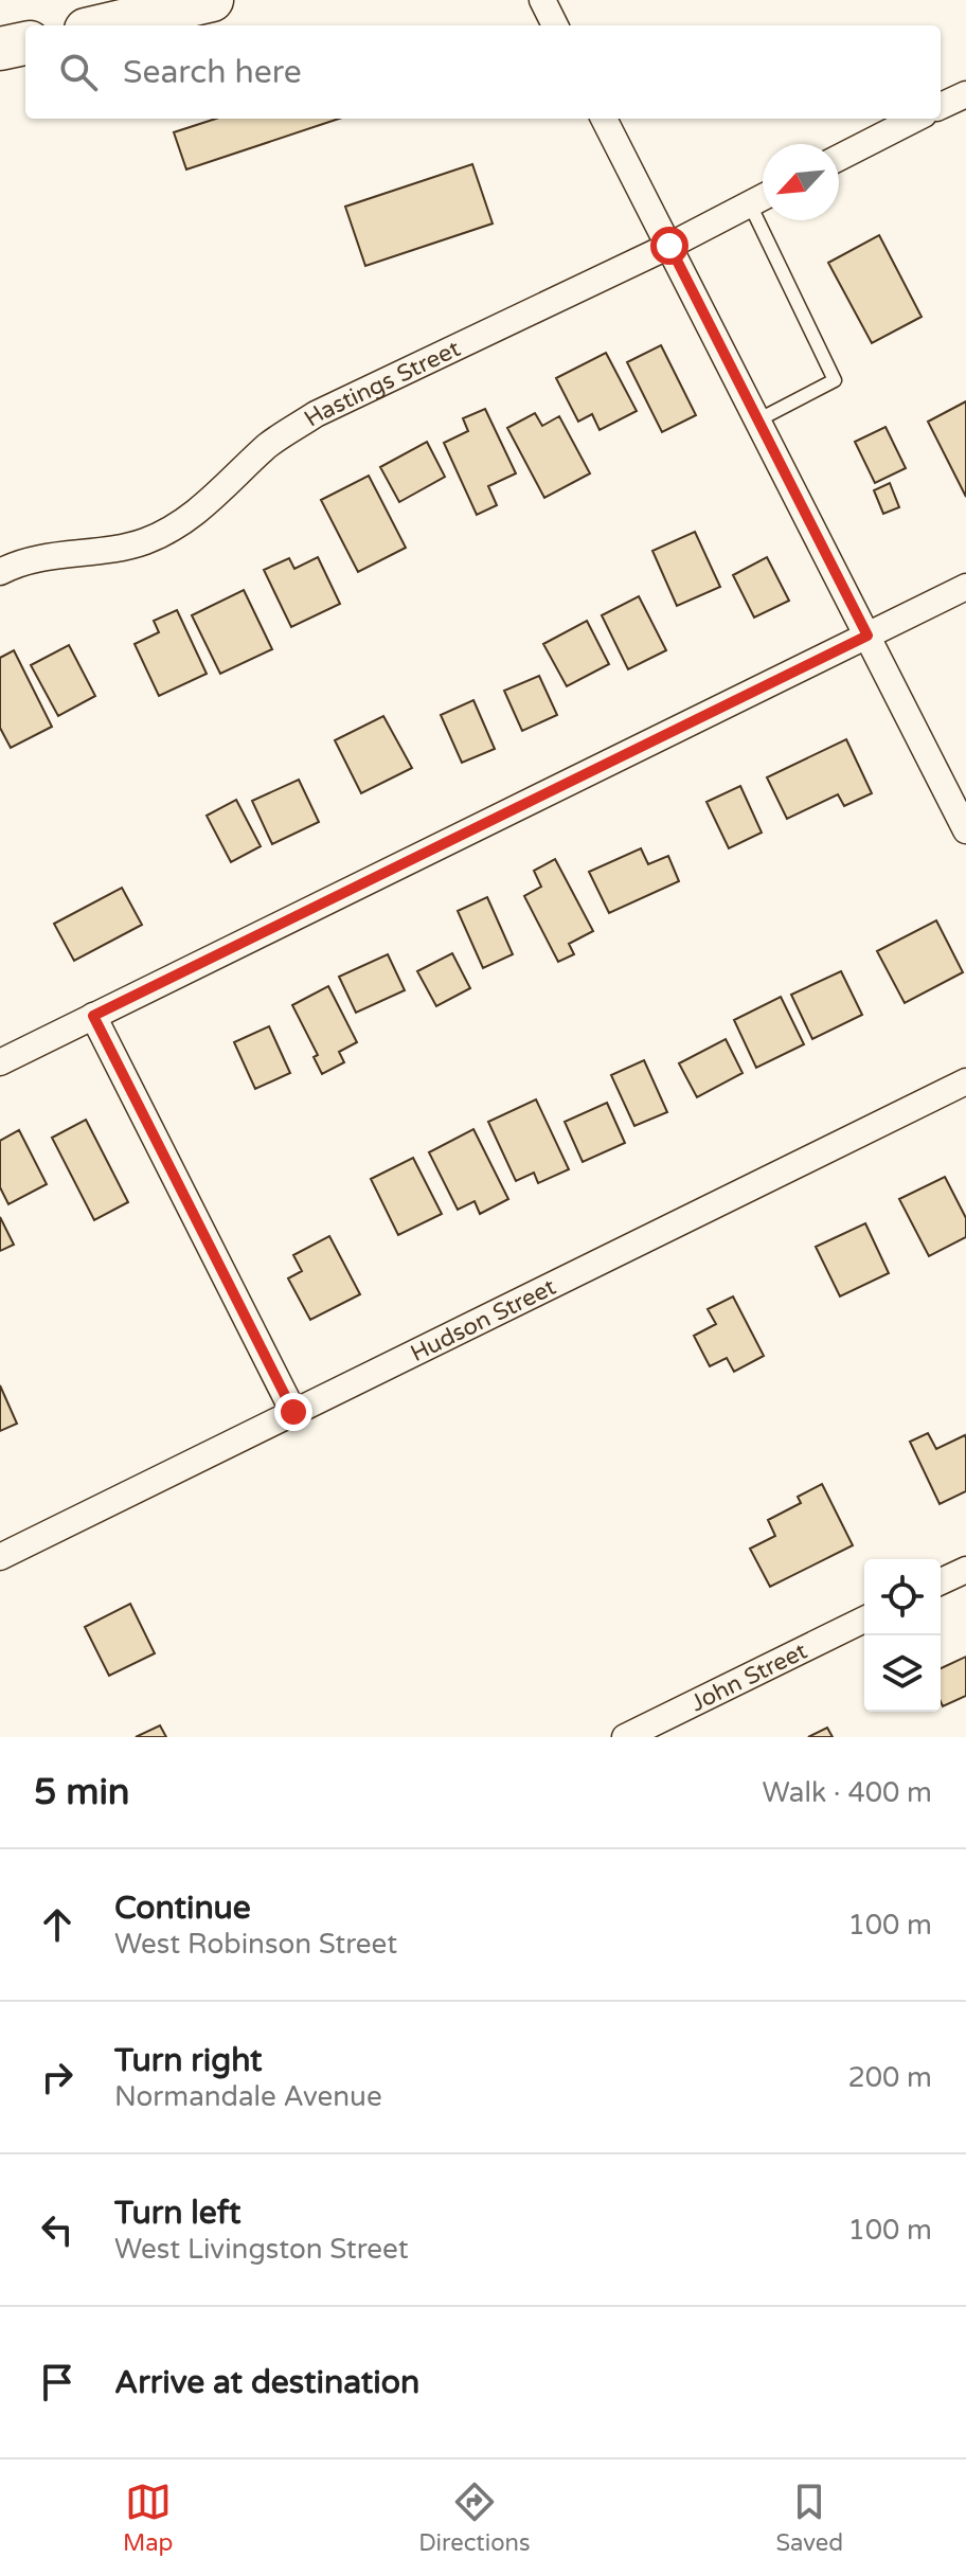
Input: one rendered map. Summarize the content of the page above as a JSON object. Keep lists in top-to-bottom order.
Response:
{
  "streets": {
    "street": ["Hastings Street", "Hudson Street", "John Street"]
  },
  "north": "bottom left",
  "page": {
    "search": "Search here",
    "heading": ["5 min", "Walk · 400 m"],
    "list": [
      ["Continue", "West Robinson Street", "100 m"],
      ["Turn right", "Normandale Avenue", "200 m"],
      ["Turn left", "West Livingston Street", "100 m"],
      "Arrive at destination"
    ],
    "nav": ["Map", "Directions", "Saved"]
  }
}
